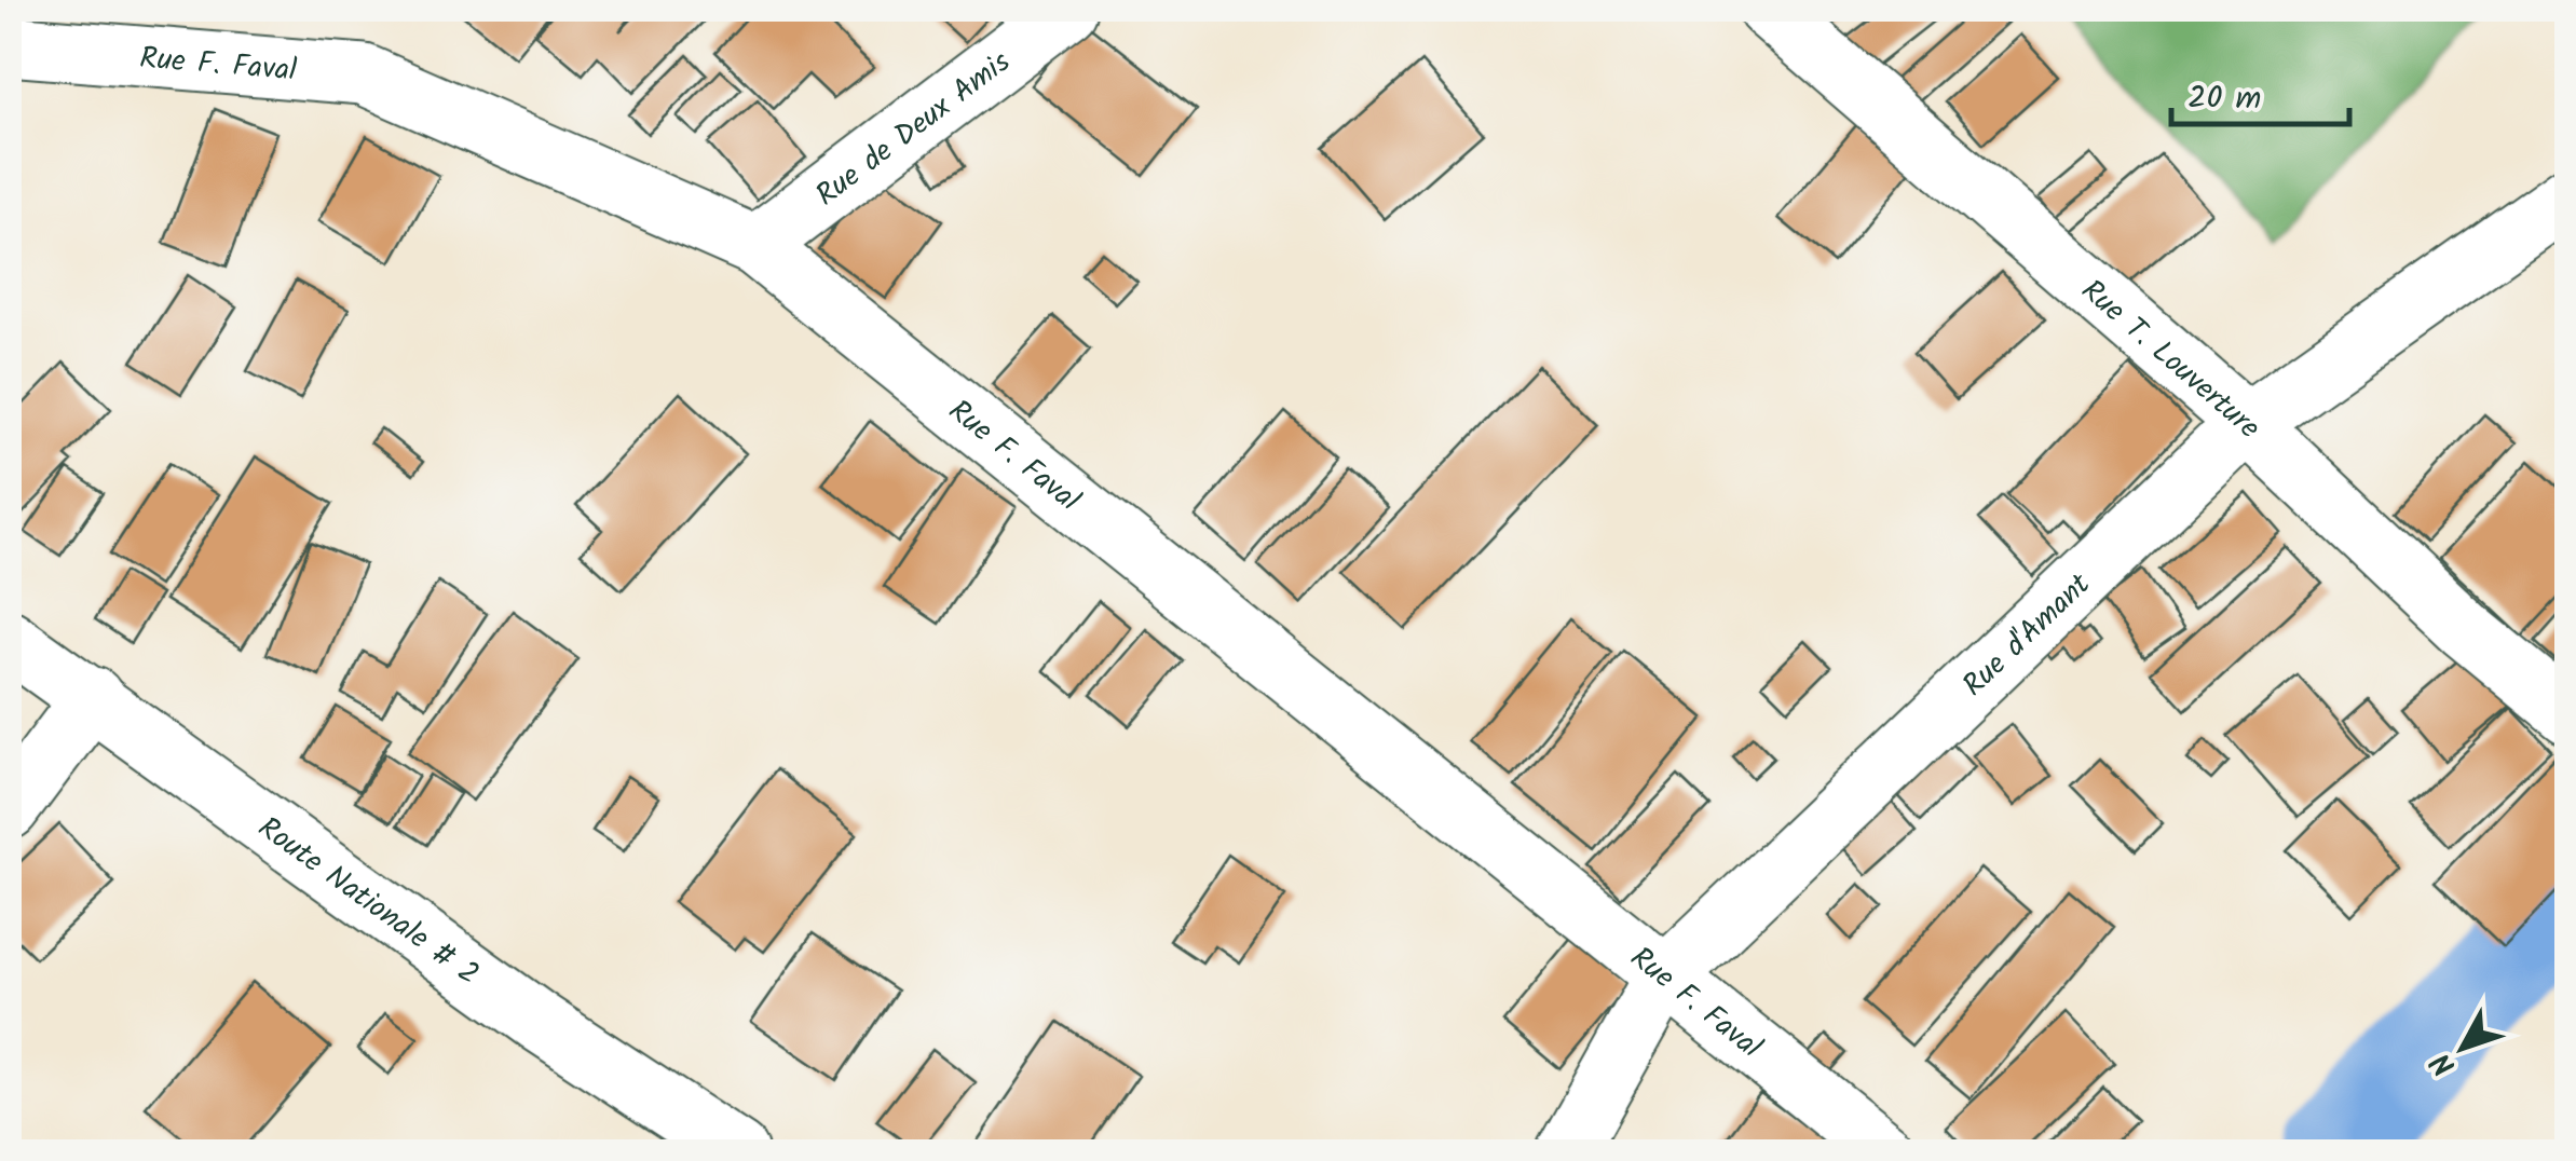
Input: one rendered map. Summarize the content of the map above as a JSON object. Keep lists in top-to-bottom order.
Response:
{
  "streets": {
    "street": [
      "Rue F. Faval",
      "Rue de Deux Amis",
      "Rue T. Louverture",
      "Rue d'Amant",
      "Route Nationale # 2"
    ]
  },
  "crossings": [
    ["Rue F. Faval", "Rue de Deux Amis"],
    ["Rue F. Faval", "Rue d'Amant"],
    ["Rue T. Louverture", "Rue d'Amant"]
  ],
  "scale_bar": "20 m",
  "north": "bottom left"
}
